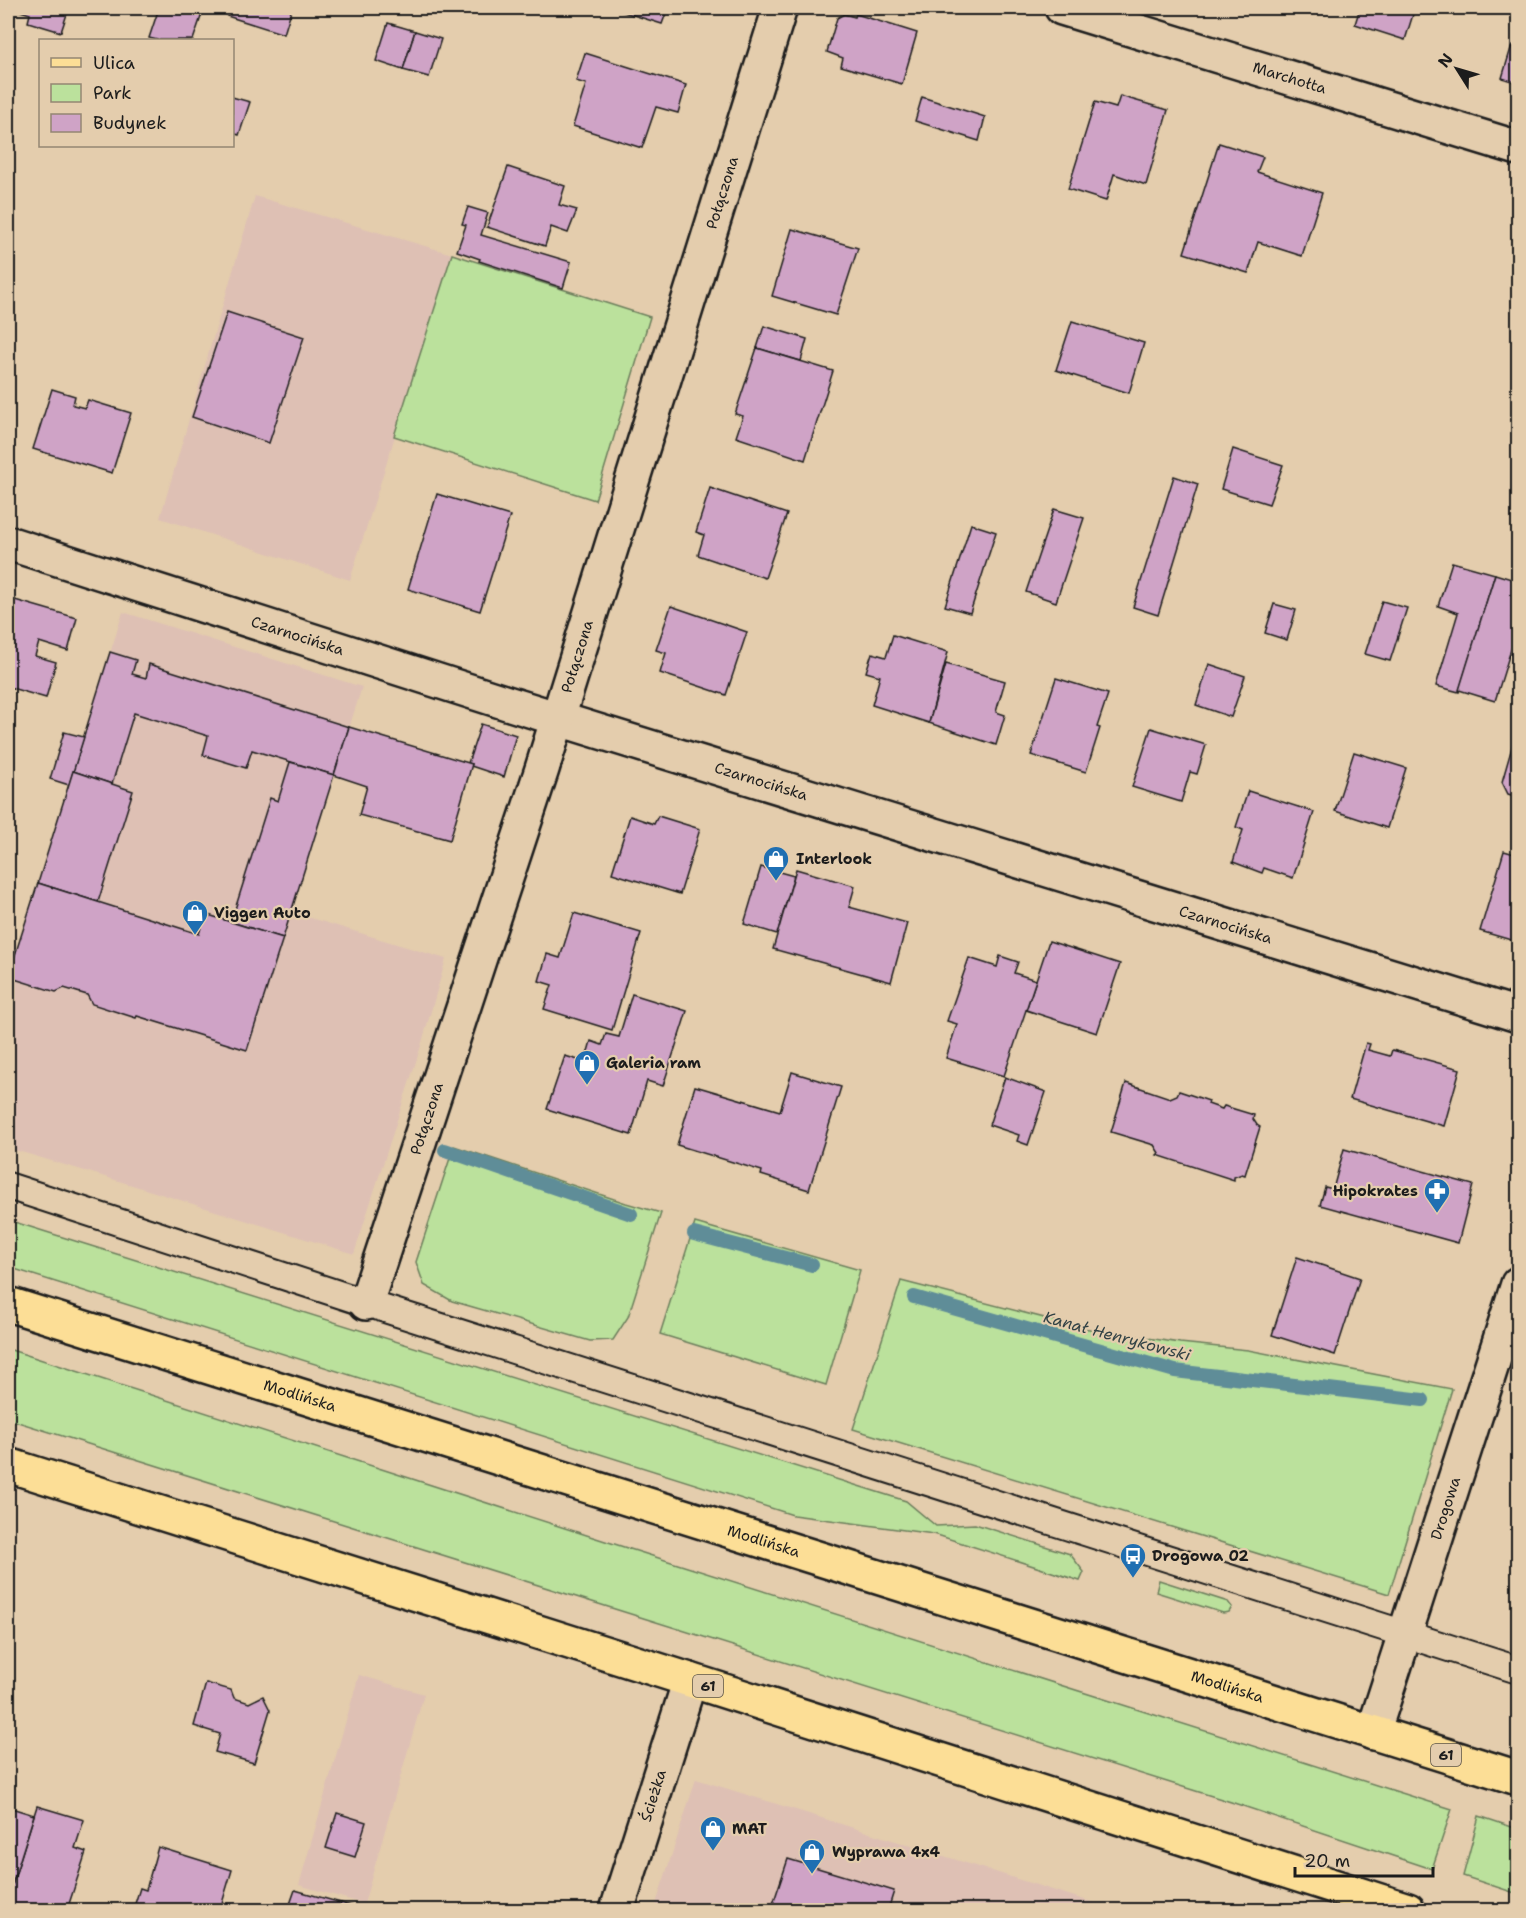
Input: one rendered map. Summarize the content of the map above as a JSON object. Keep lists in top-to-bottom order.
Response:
{
  "streets": {
    "main road": ["Modlińska", "61"],
    "street": [
      "Marchołta",
      "Połączona",
      "Czarnocińska",
      "Drogowa",
      "Ścieżka"
    ]
  },
  "crossings": [
    ["Połączona", "Czarnocińska"],
    ["Modlińska", "Drogowa"],
    ["61", "Ścieżka"]
  ],
  "water": ["Kanał Henrykowski"],
  "places": {
    "shop": [
      "Interlook",
      "Viggen Auto",
      "Galeria ram",
      "MAT",
      "Wyprawa 4x4"
    ],
    "pharmacy": ["Hipokrates"],
    "bus stop": ["Drogowa 02"]
  },
  "legend": ["Ulica", "Park", "Budynek"],
  "scale_bar": "20 m",
  "north": "top left"
}
